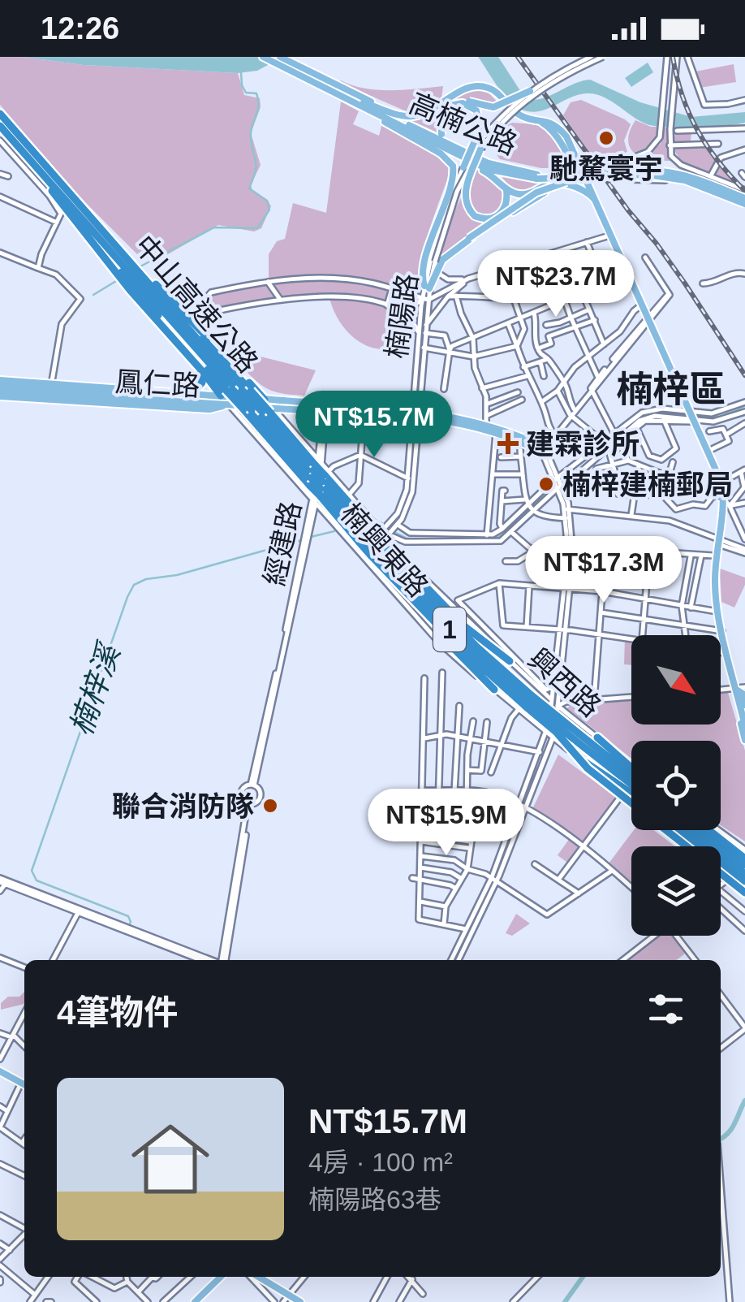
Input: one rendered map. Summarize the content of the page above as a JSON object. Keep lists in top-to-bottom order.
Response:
{
  "streets": {
    "highway": ["中山高速公路", "1"],
    "main road": ["高楠公路", "鳳仁路"],
    "street": [
      "楠陽路",
      "經建路",
      "楠興東路",
      "興西路"
    ]
  },
  "crossings": [
    ["中山高速公路", "楠陽路"],
    ["中山高速公路", "鳳仁路"],
    ["中山高速公路", "經建路"],
    ["中山高速公路", "楠興東路"],
    ["楠陽路", "楠興東路"],
    ["鳳仁路", "經建路"],
    ["鳳仁路", "楠興東路"],
    ["經建路", "楠興東路"]
  ],
  "districts": ["楠梓區"],
  "water": ["楠梓溪"],
  "places": {
    "other": ["馳騖寰宇", "楠梓建楠郵局", "聯合消防隊"],
    "health": ["建霖診所"]
  },
  "north": "bottom right",
  "page": {
    "status": "12:26",
    "price": [
      "NT$23.7M",
      "NT$15.7M",
      "NT$17.3M",
      "NT$15.9M"
    ],
    "heading": "4筆物件",
    "list": [
      {
        "name": "NT$15.7M",
        "note": "4房 · 100 m² · 楠陽路63巷"
      }
    ]
  }
}
